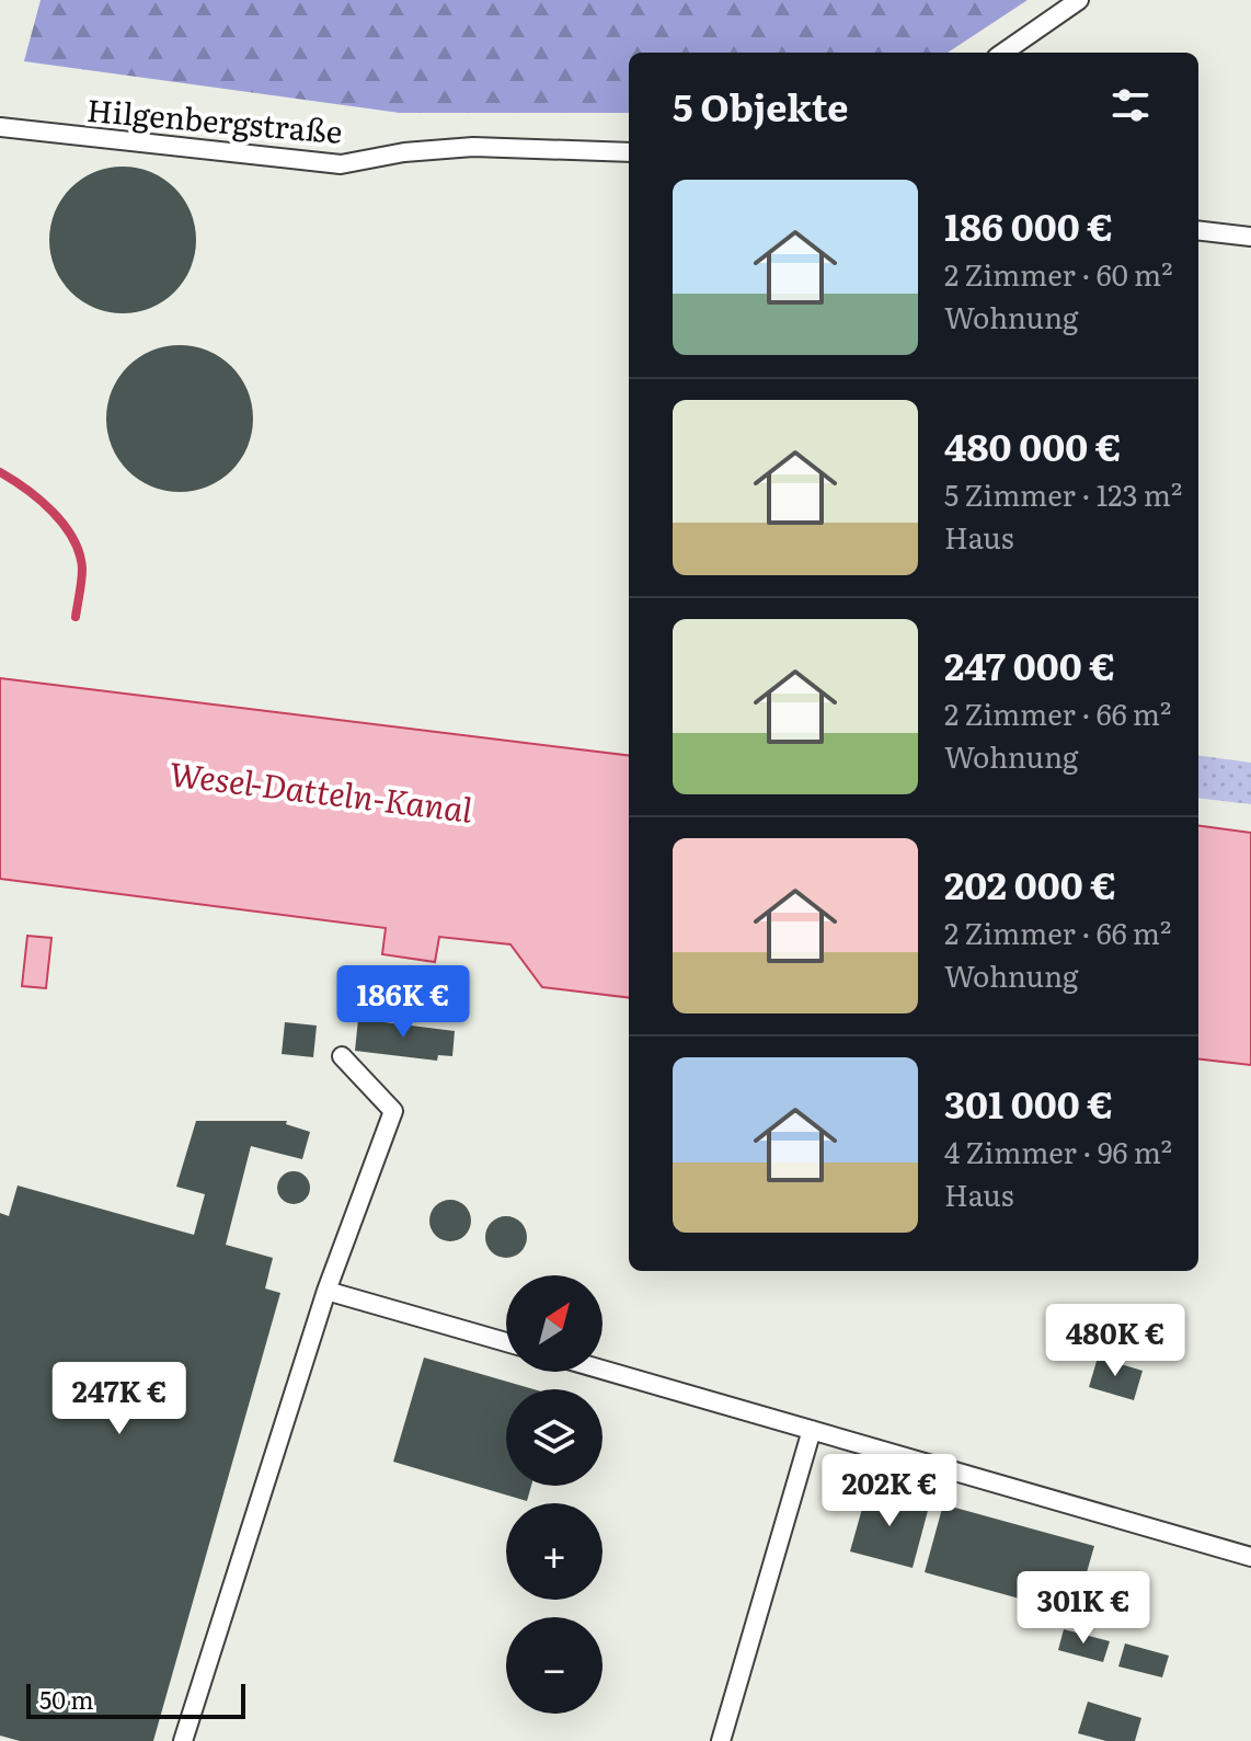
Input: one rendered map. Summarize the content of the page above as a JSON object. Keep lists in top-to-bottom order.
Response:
{
  "streets": {
    "lane": ["Hilgenbergstraße"]
  },
  "water": ["Wesel-Datteln-Kanal"],
  "scale_bar": "50 m",
  "north": "top right",
  "page": {
    "heading": "5 Objekte",
    "list": [
      {
        "name": "186 000 €",
        "note": "2 Zimmer · 60 m² · Wohnung"
      },
      {
        "name": "480 000 €",
        "note": "5 Zimmer · 123 m² · Haus"
      },
      {
        "name": "247 000 €",
        "note": "2 Zimmer · 66 m² · Wohnung"
      },
      {
        "name": "202 000 €",
        "note": "2 Zimmer · 66 m² · Wohnung"
      },
      {
        "name": "301 000 €",
        "note": "4 Zimmer · 96 m² · Haus"
      }
    ],
    "price": [
      "186K €",
      "480K €",
      "247K €",
      "202K €",
      "301K €"
    ],
    "map_buttons": ["+", "−"],
    "scale": "50 m"
  }
}
